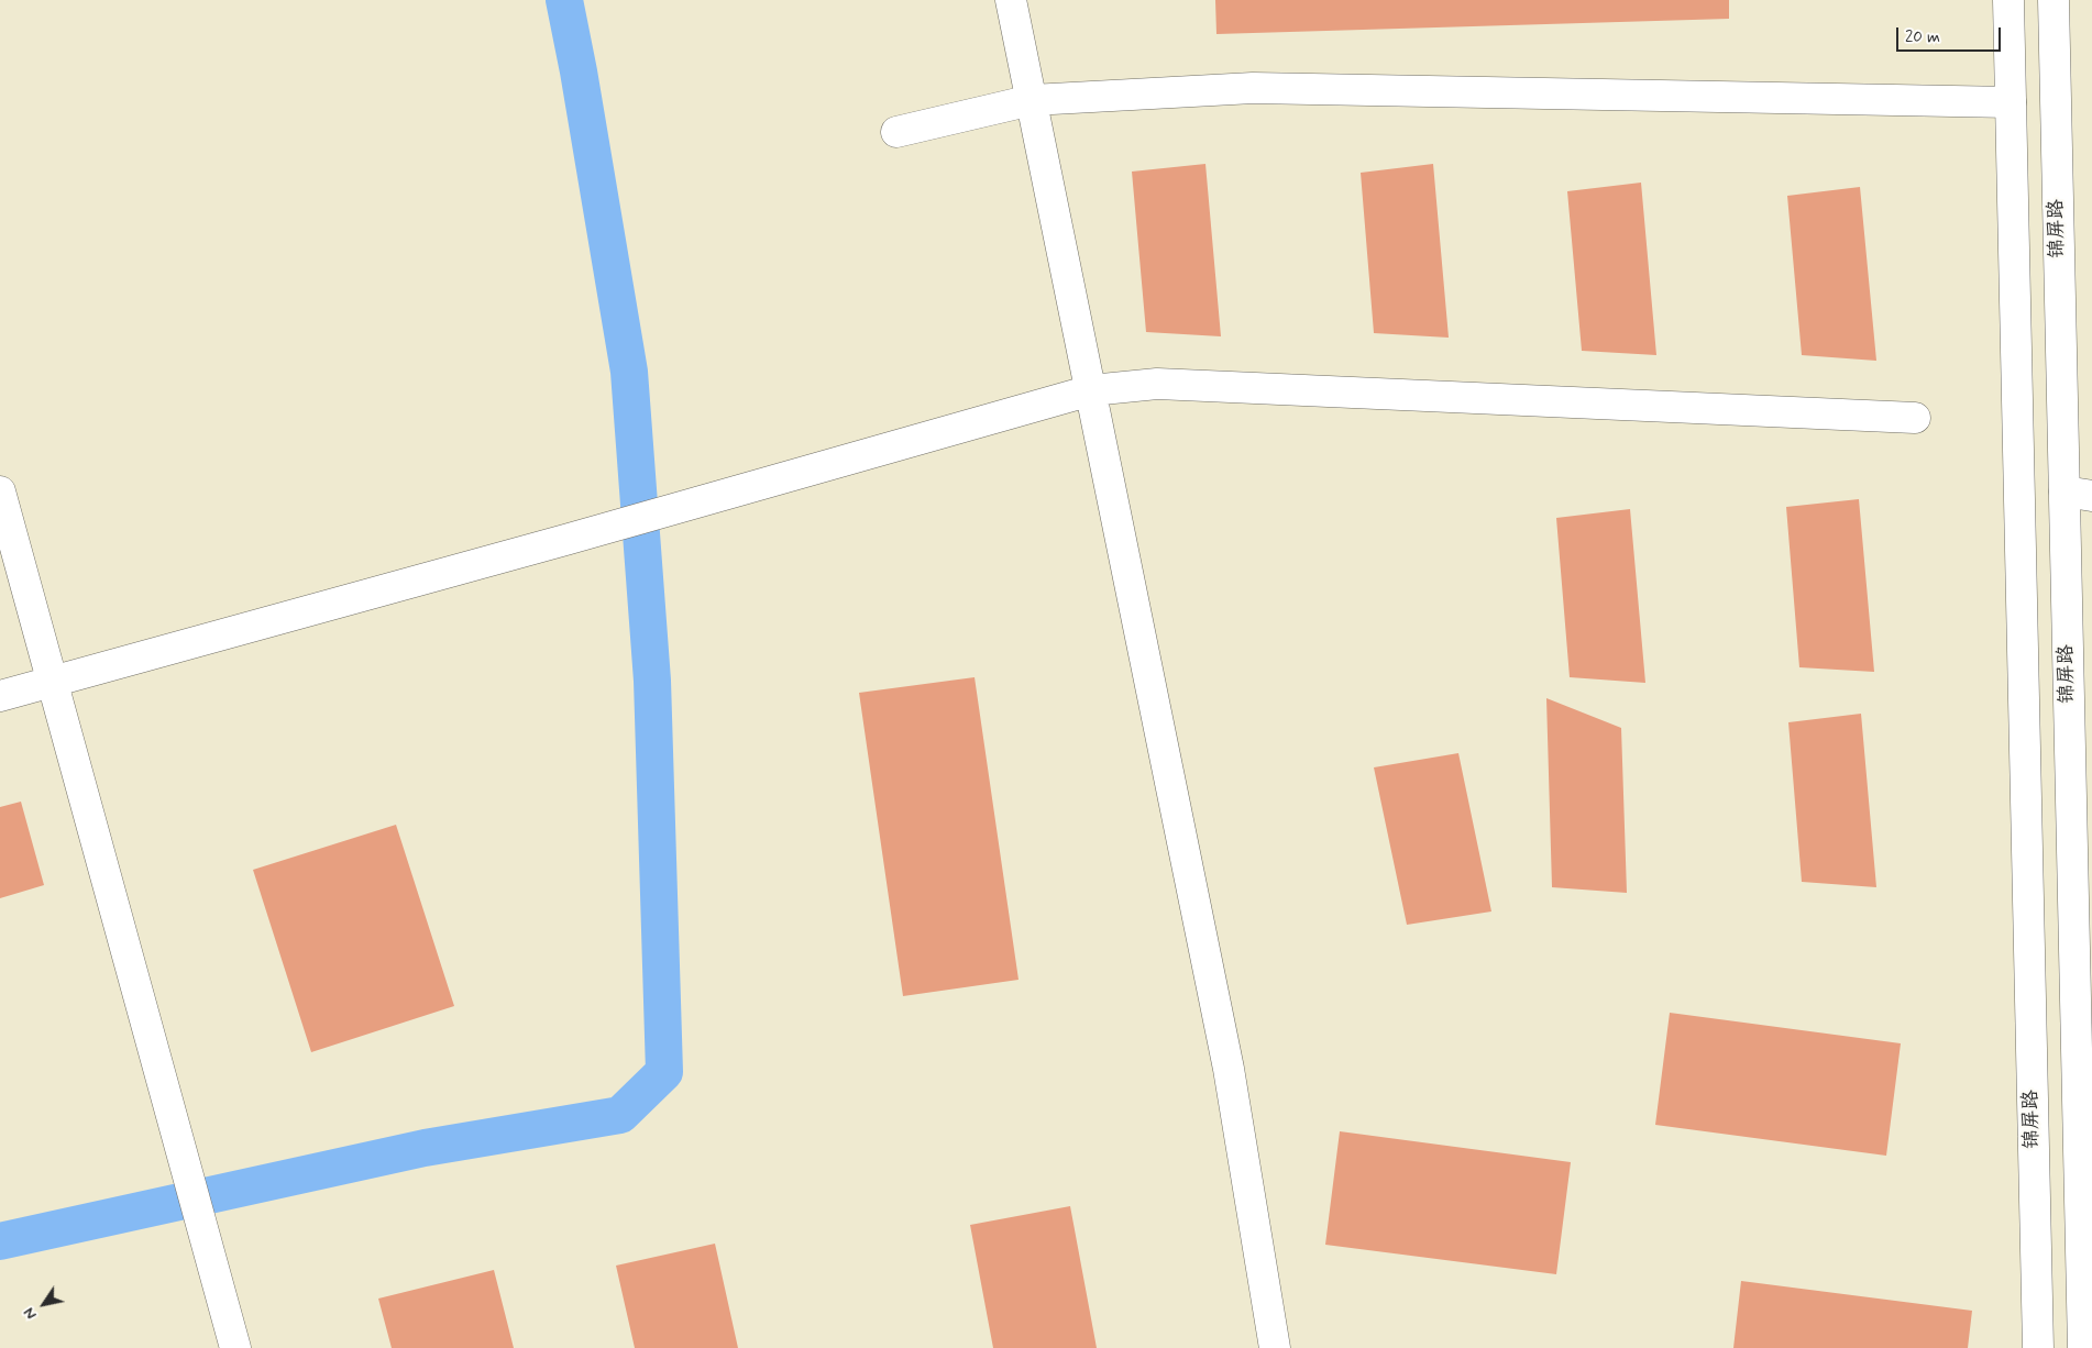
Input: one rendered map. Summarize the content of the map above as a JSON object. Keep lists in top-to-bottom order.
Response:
{
  "streets": {
    "street": ["锦屏路"]
  },
  "scale_bar": "20 m",
  "north": "bottom left"
}
